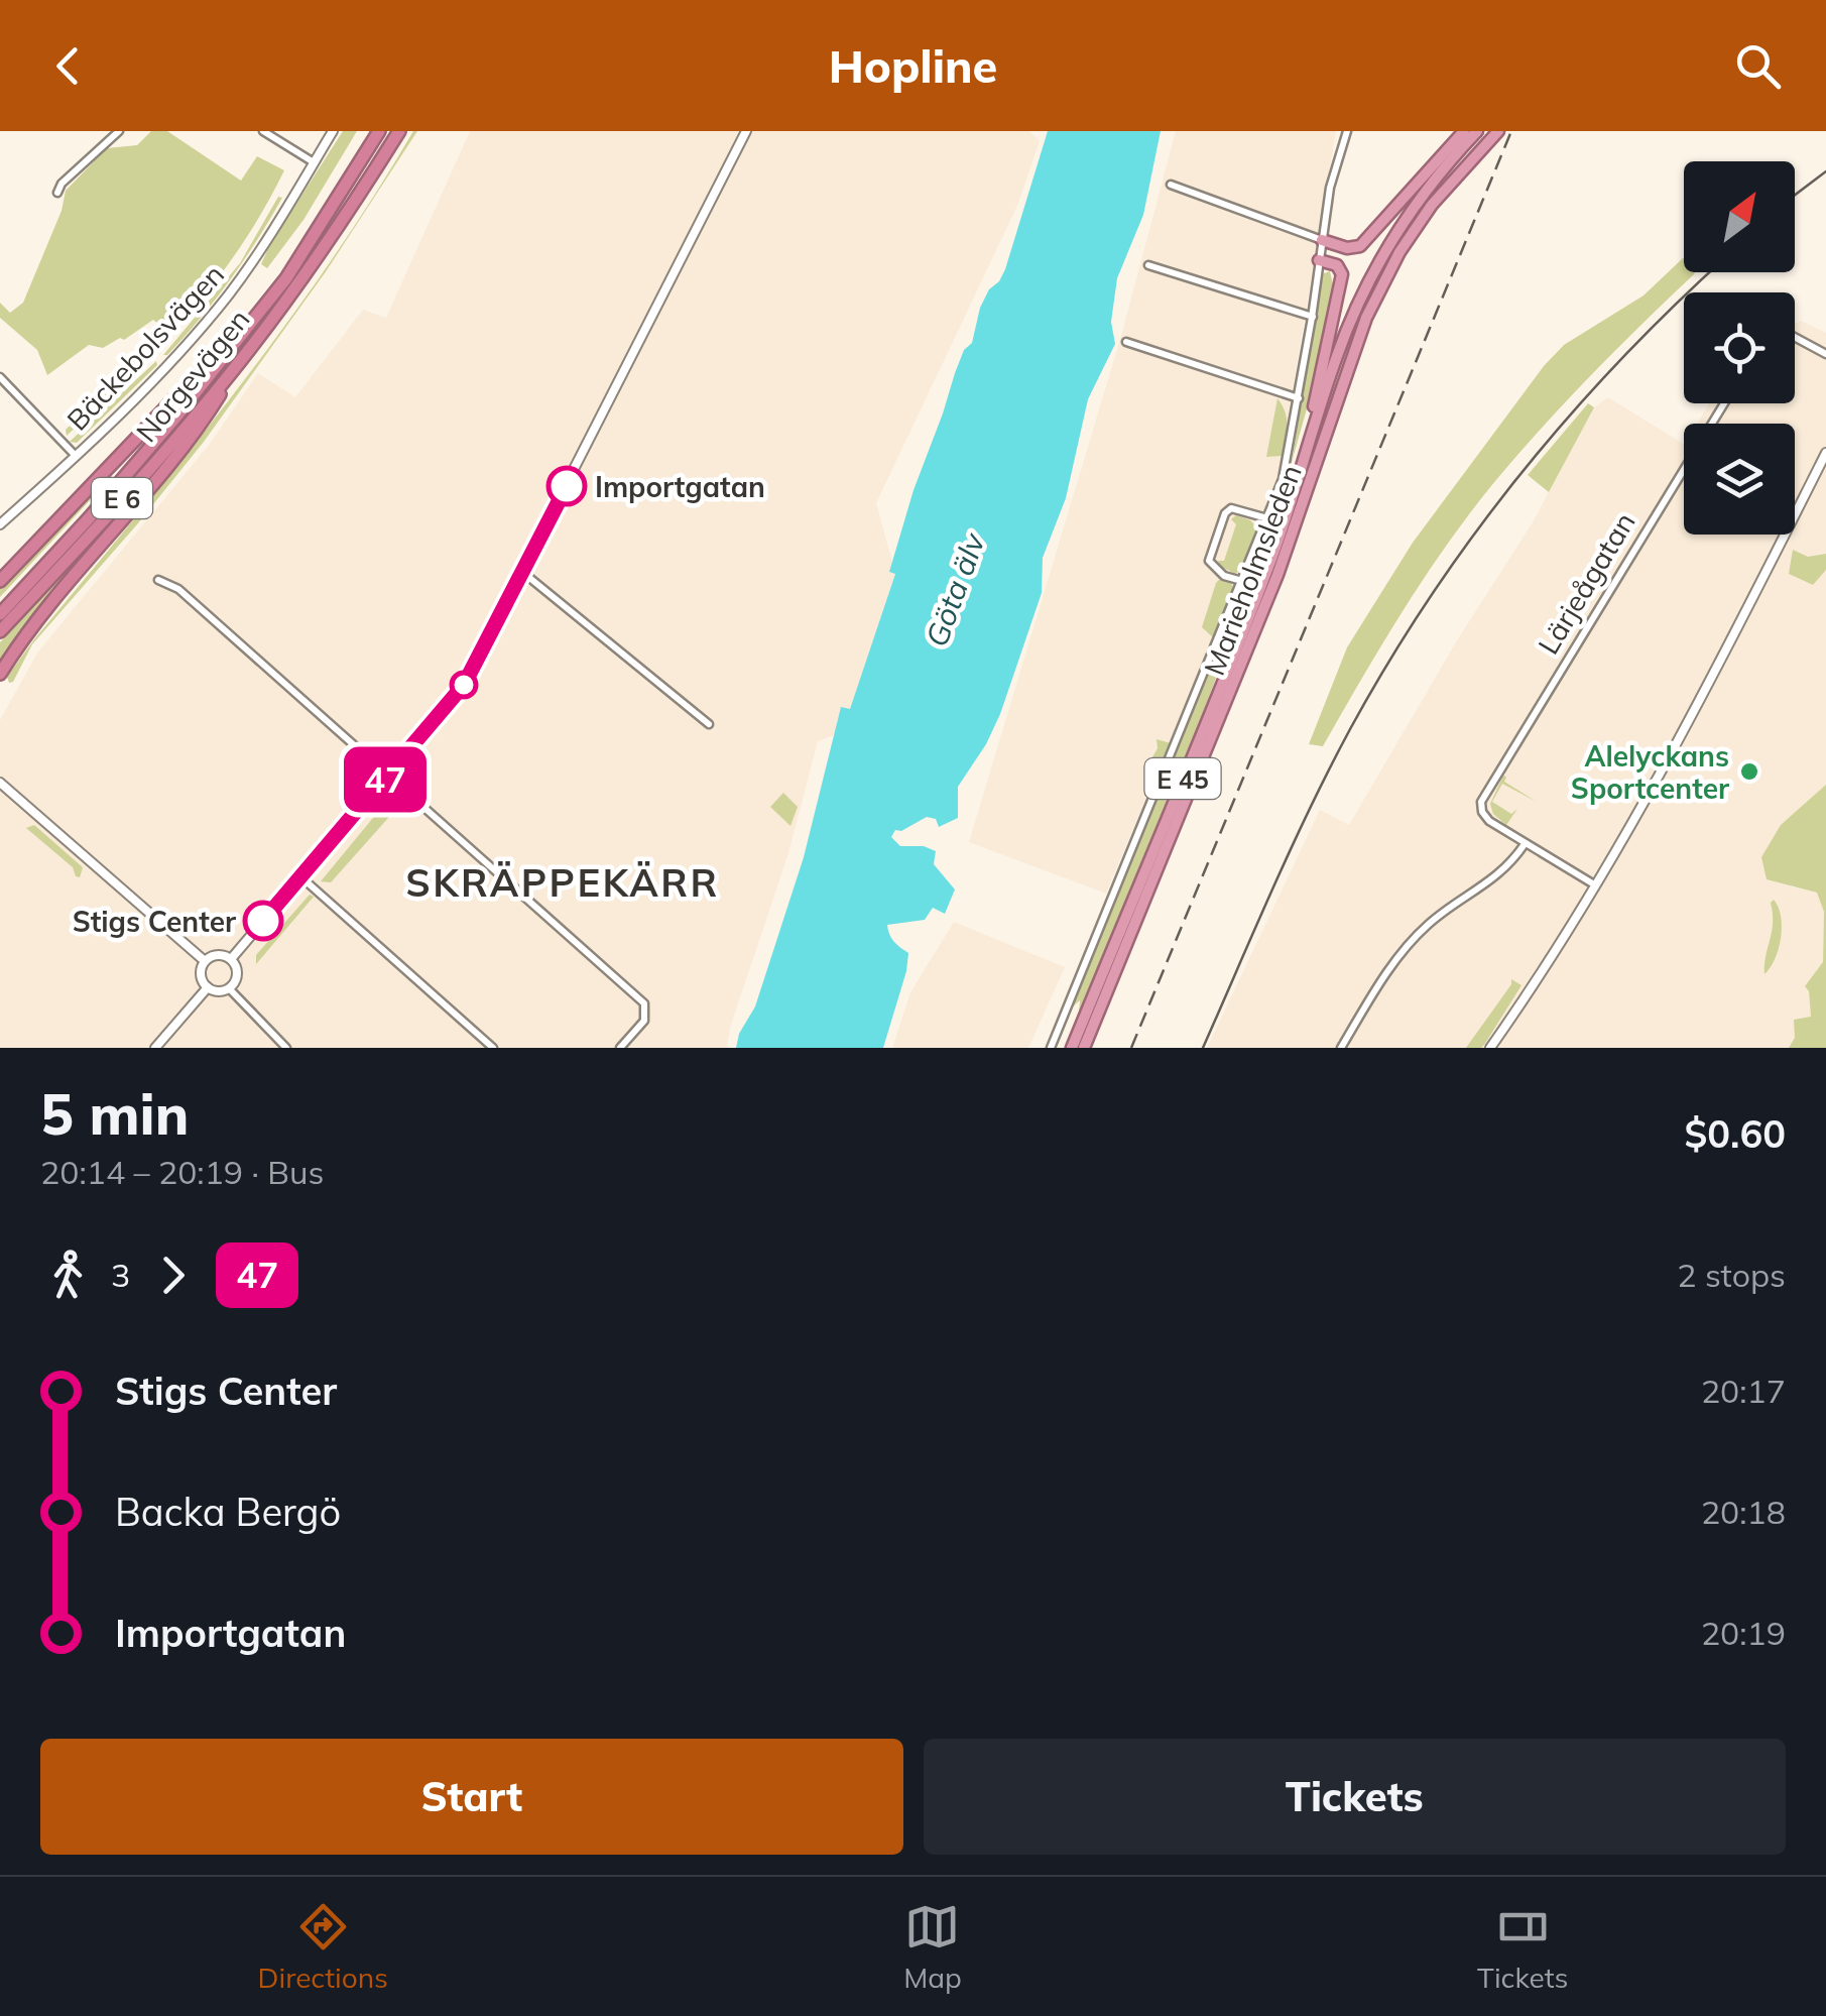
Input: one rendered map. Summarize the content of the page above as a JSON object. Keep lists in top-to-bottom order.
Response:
{
  "streets": {
    "highway": [
      "Norgevägen",
      "E 6",
      "Marieholmsleden",
      "E 45"
    ],
    "street": ["Bäckebolsvägen", "Lärjeågatan"]
  },
  "districts": ["SKRÄPPEKÄRR"],
  "water": ["Göta älv"],
  "places": ["Importgatan", "Alelyckans Sportcenter", "Stigs Center"],
  "lines": ["bus line 47"],
  "north": "top right",
  "page": {
    "header": "Hopline",
    "on_map": "47",
    "heading": ["5 min", "20:14 – 20:19 · Bus", "$0.60"],
    "legs": ["3", "47", "2 stops"],
    "list": [
      {
        "name": "Stigs Center",
        "value": "20:17"
      },
      {
        "name": "Backa Bergö",
        "value": "20:18"
      },
      {
        "name": "Importgatan",
        "value": "20:19"
      }
    ],
    "buttons": ["Start", "Tickets"],
    "tabs": ["Directions", "Map", "Tickets"]
  }
}
